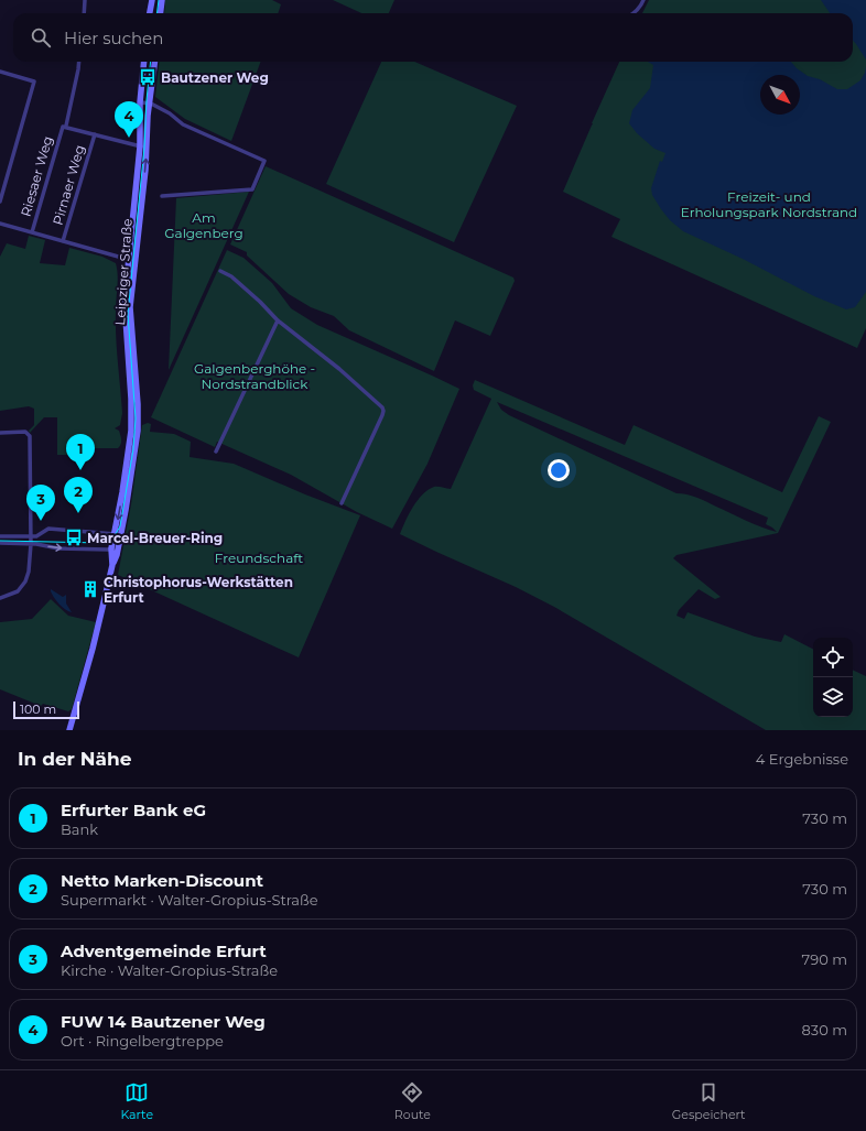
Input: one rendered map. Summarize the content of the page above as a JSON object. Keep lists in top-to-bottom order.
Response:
{
  "streets": {
    "main road": ["Leipziger Straße"],
    "street": ["Riesaer Weg", "Pirnaer Weg"]
  },
  "parks": [
    "Freizeit- und Erholungspark Nordstrand",
    "Am Galgenberg",
    "Galgenberghöhe - Nordstrandblick",
    "Freundschaft"
  ],
  "places": {
    "bus stop": ["Bautzener Weg", "Marcel-Breuer-Ring"],
    "building": ["Christophorus-Werkstätten Erfurt"]
  },
  "scale_bar": "100 m",
  "north": "bottom right",
  "page": {
    "search": "Hier suchen",
    "pins": [
      "4",
      "1",
      "2",
      "3"
    ],
    "scale": "100 m",
    "heading": ["In der Nähe", "4 Ergebnisse"],
    "list": [
      {
        "mark": "1",
        "name": "Erfurter Bank eG",
        "note": "Bank",
        "value": "730 m"
      },
      {
        "mark": "2",
        "name": "Netto Marken-Discount",
        "note": "Supermarkt · Walter-Gropius-Straße",
        "value": "730 m"
      },
      {
        "mark": "3",
        "name": "Adventgemeinde Erfurt",
        "note": "Kirche · Walter-Gropius-Straße",
        "value": "790 m"
      },
      {
        "mark": "4",
        "name": "FUW 14 Bautzener Weg",
        "note": "Ort · Ringelbergtreppe",
        "value": "830 m"
      }
    ],
    "nav": ["Karte", "Route", "Gespeichert"]
  }
}
